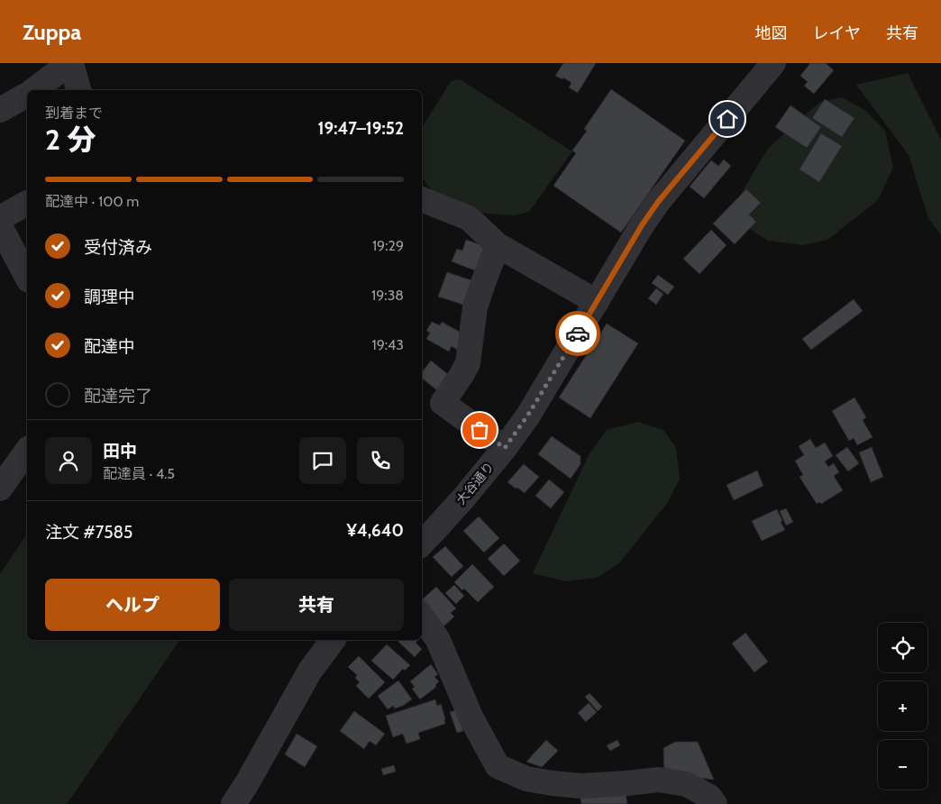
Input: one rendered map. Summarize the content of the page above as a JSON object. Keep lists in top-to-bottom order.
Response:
{
  "streets": {
    "street": ["大谷通り"]
  },
  "page": {
    "header": "Zuppa",
    "nav": ["地図", "レイヤ", "共有"],
    "heading": ["2 分", "到着まで", "19:47–19:52"],
    "panel": [
      "田中",
      "配達員 · 4.5",
      "注文 #7585",
      "¥4,640"
    ],
    "bar": "配達中 · 100 m",
    "list": [
      ["受付済み", "19:29"],
      ["調理中", "19:38"],
      ["配達中", "19:43"],
      "配達完了"
    ],
    "buttons": ["ヘルプ", "共有"],
    "map_buttons": ["+", "−"]
  }
}
